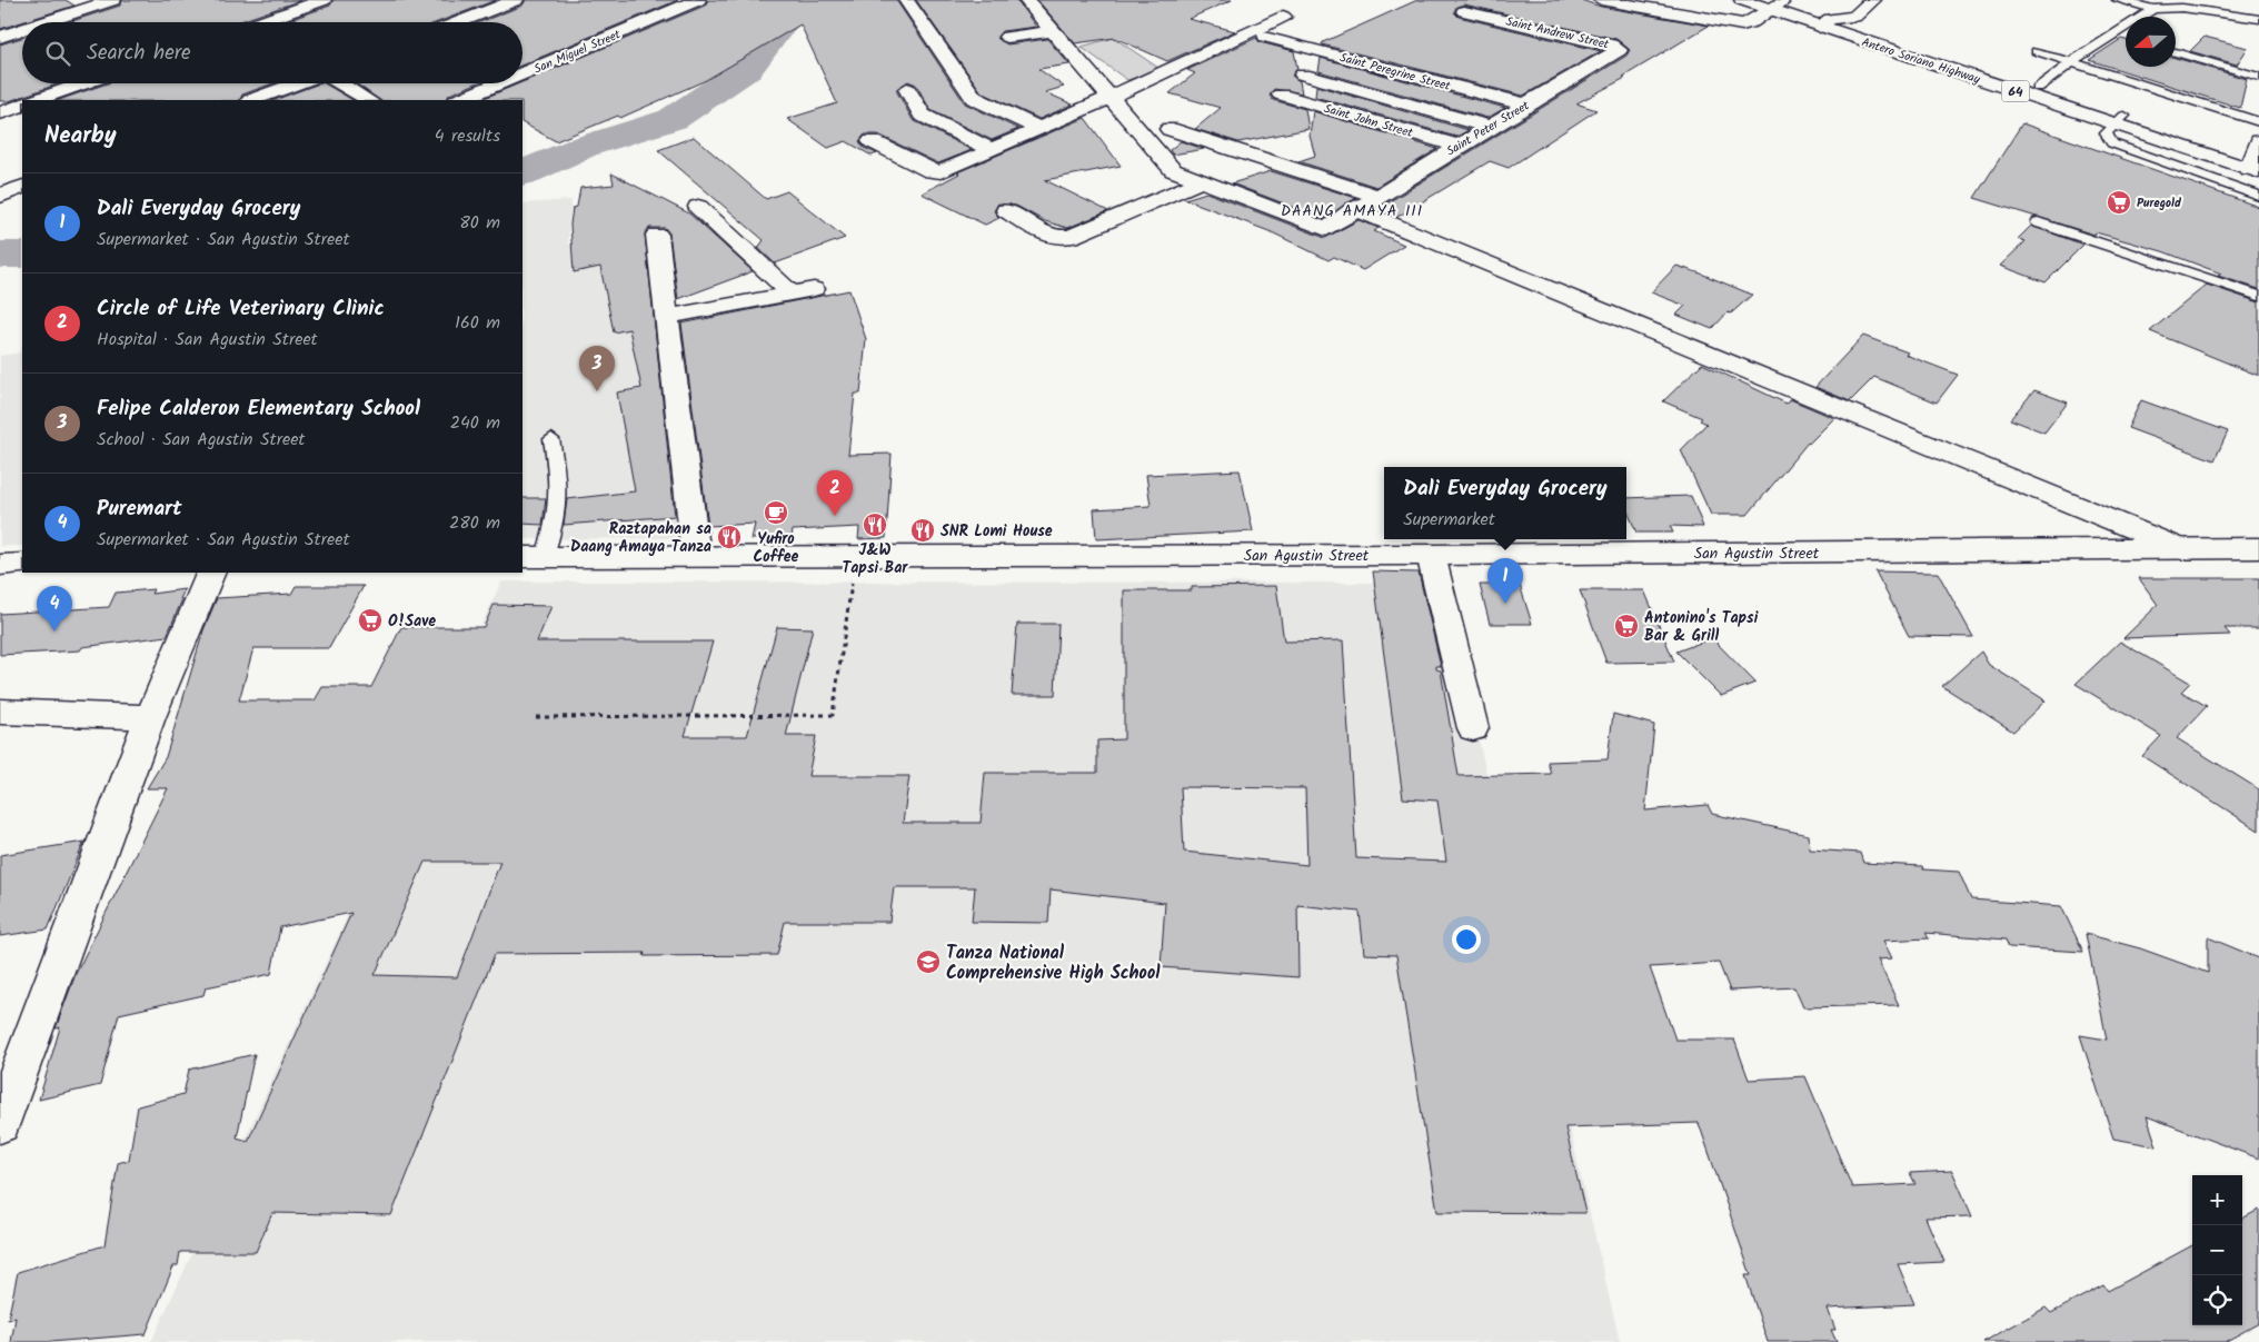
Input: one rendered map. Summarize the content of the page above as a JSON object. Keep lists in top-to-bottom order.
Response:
{
  "streets": {
    "street": [
      "Saint Andrew Street",
      "San Miguel Street",
      "Antero Soriano Highway",
      "Saint Peregrine Street",
      "64",
      "Saint John Street",
      "Saint Peter Street",
      "San Agustin Street"
    ]
  },
  "crossings": [
    ["Saint Andrew Street", "Saint Peter Street"],
    ["Saint Peregrine Street", "Saint Peter Street"],
    ["Saint John Street", "Saint Peter Street"]
  ],
  "districts": ["DAANG AMAYA III"],
  "places": {
    "supermarket": ["Puregold", "O!Save", "Antonino's Tapsi Bar & Grill"],
    "cafe": ["Yufiro Coffee"],
    "restaurant": ["J&W Tapsi Bar", "SNR Lomi House", "Raztapahan sa Daang Amaya Tanza"],
    "school or university": ["Tanza National Comprehensive High School"]
  },
  "north": "left",
  "page": {
    "search": "Search here",
    "heading": ["Nearby", "4 results"],
    "list": [
      {
        "mark": "1",
        "name": "Dali Everyday Grocery",
        "note": "Supermarket · San Agustin Street",
        "value": "80 m"
      },
      {
        "mark": "2",
        "name": "Circle of Life Veterinary Clinic",
        "note": "Hospital · San Agustin Street",
        "value": "160 m"
      },
      {
        "mark": "3",
        "name": "Felipe Calderon Elementary School",
        "note": "School · San Agustin Street",
        "value": "240 m"
      },
      {
        "mark": "4",
        "name": "Puremart",
        "note": "Supermarket · San Agustin Street",
        "value": "280 m"
      }
    ],
    "pins": [
      "3",
      "2",
      "1",
      "4"
    ],
    "popup": ["Dali Everyday Grocery", "Supermarket"],
    "map_buttons": ["+", "−"]
  }
}
